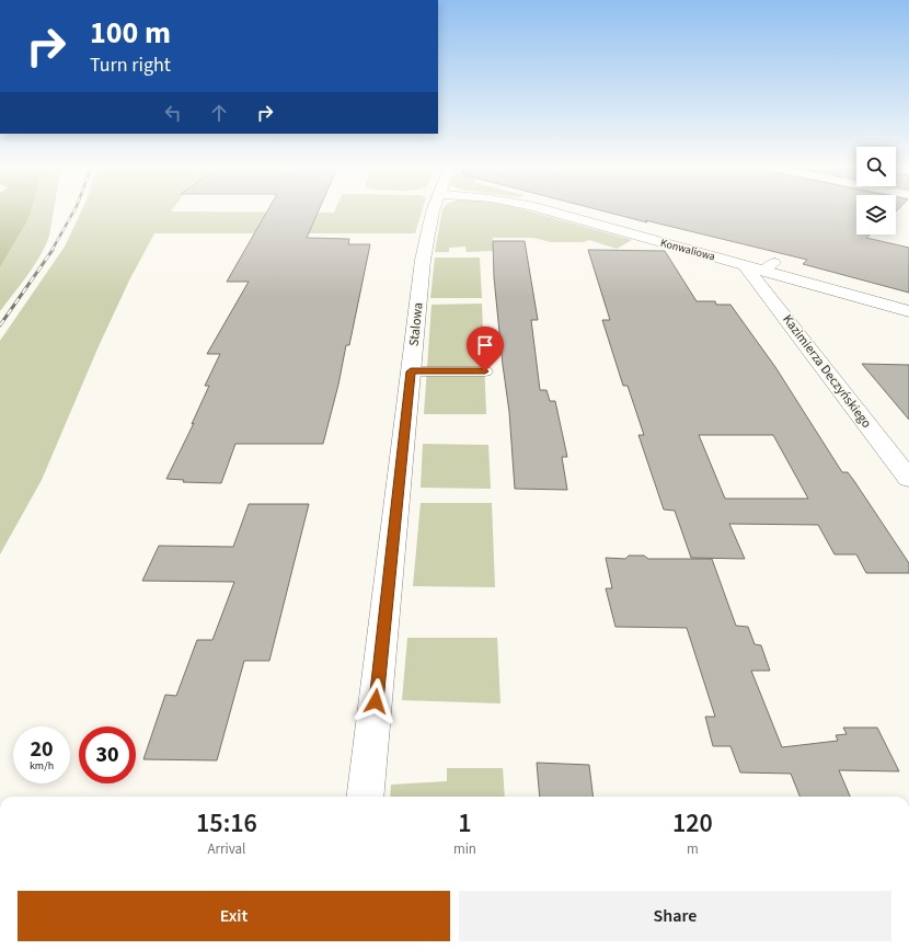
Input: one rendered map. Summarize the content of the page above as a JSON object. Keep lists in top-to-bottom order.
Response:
{
  "streets": {
    "street": ["Konwaliowa", "Stalowa", "Kazimierza Deczyńskiego"]
  },
  "crossings": [
    ["Konwaliowa", "Kazimierza Deczyńskiego"]
  ],
  "page": {
    "turn": ["100 m", "Turn right"],
    "speed": "20 km/h",
    "limit": "30",
    "eta": [
      "15:16",
      "Arrival",
      "1",
      "min",
      "120",
      "m"
    ],
    "buttons": ["Exit", "Share"]
  }
}
